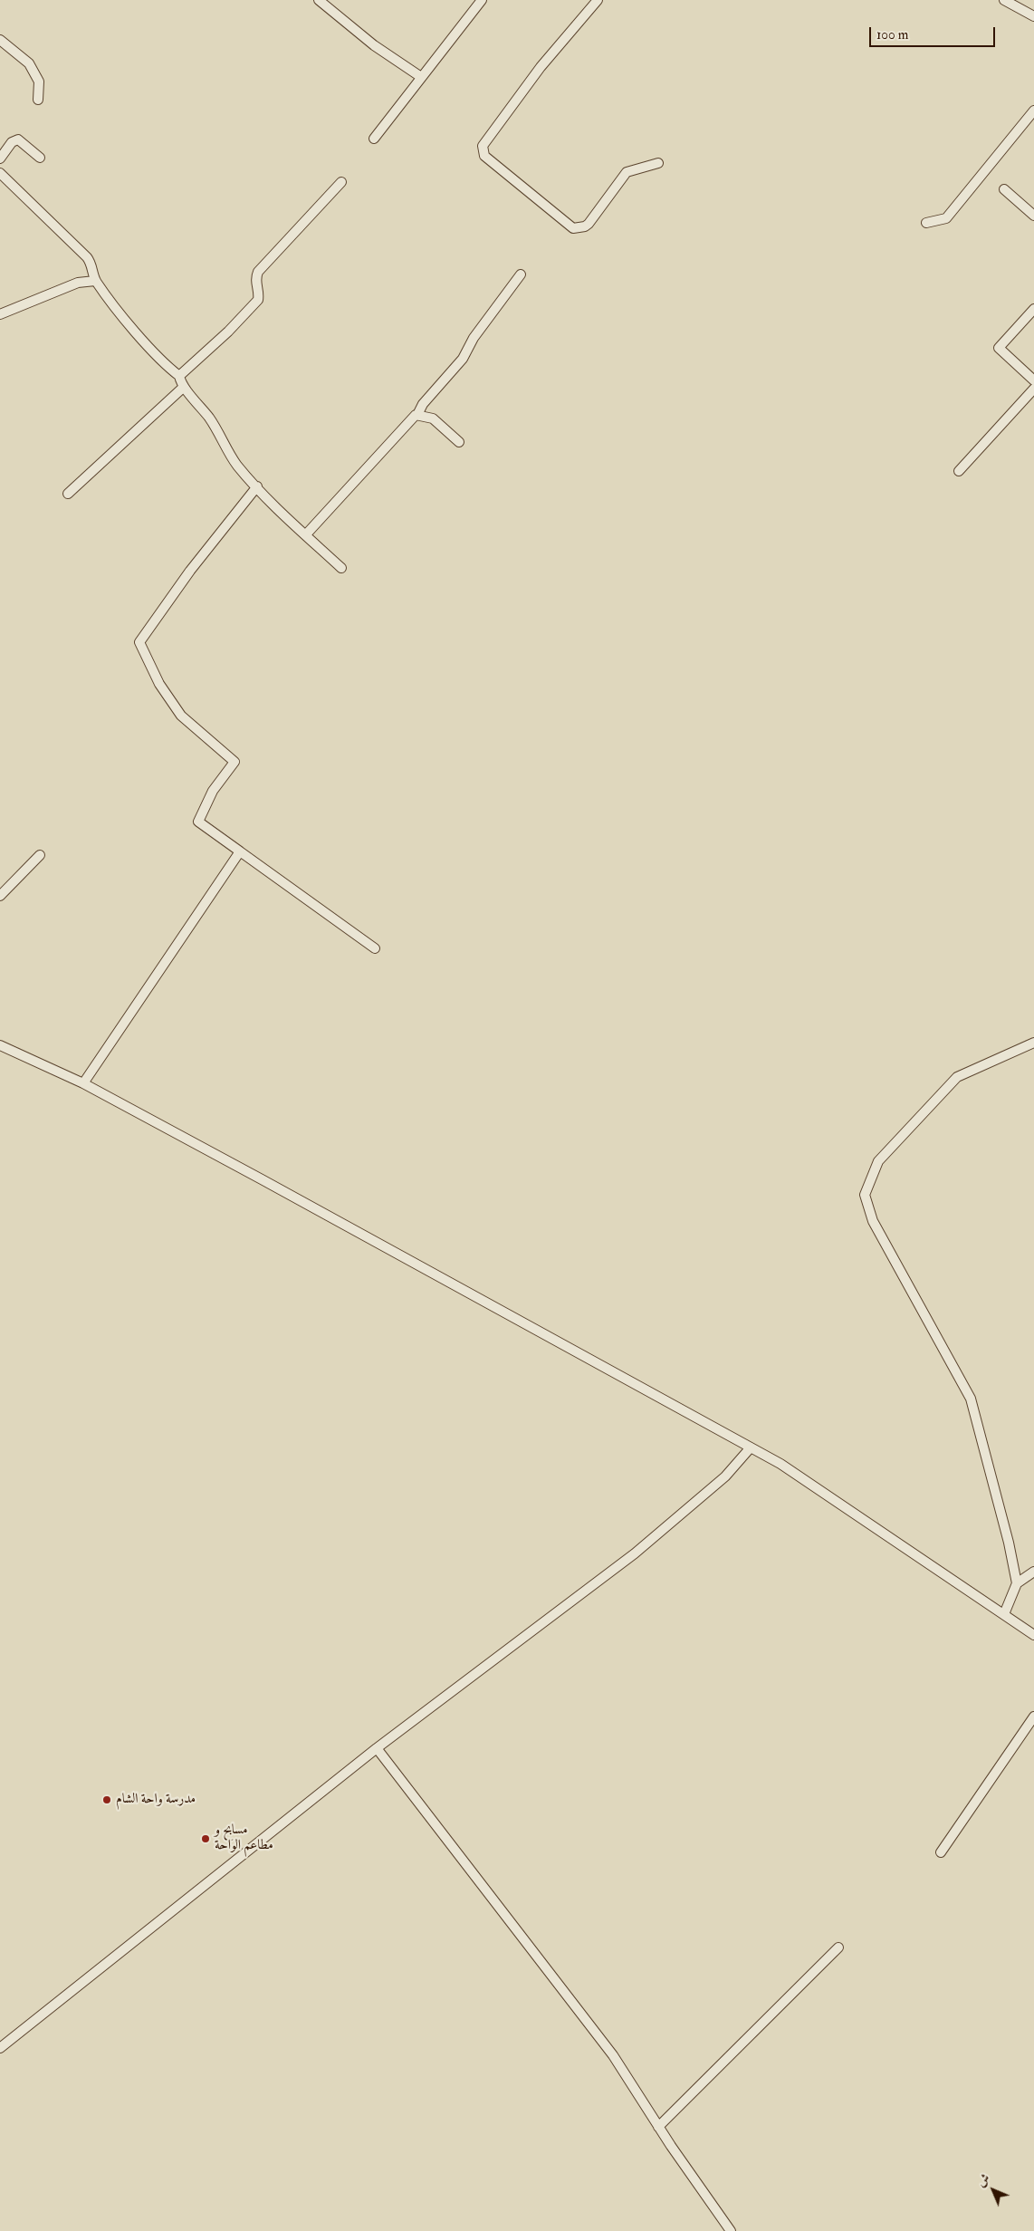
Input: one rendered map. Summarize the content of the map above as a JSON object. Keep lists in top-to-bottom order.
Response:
{
  "places": ["مدرسة واحة الشام", "مسابح و مطاعم الواحة"],
  "scale_bar": "100 m",
  "north": "top left"
}
